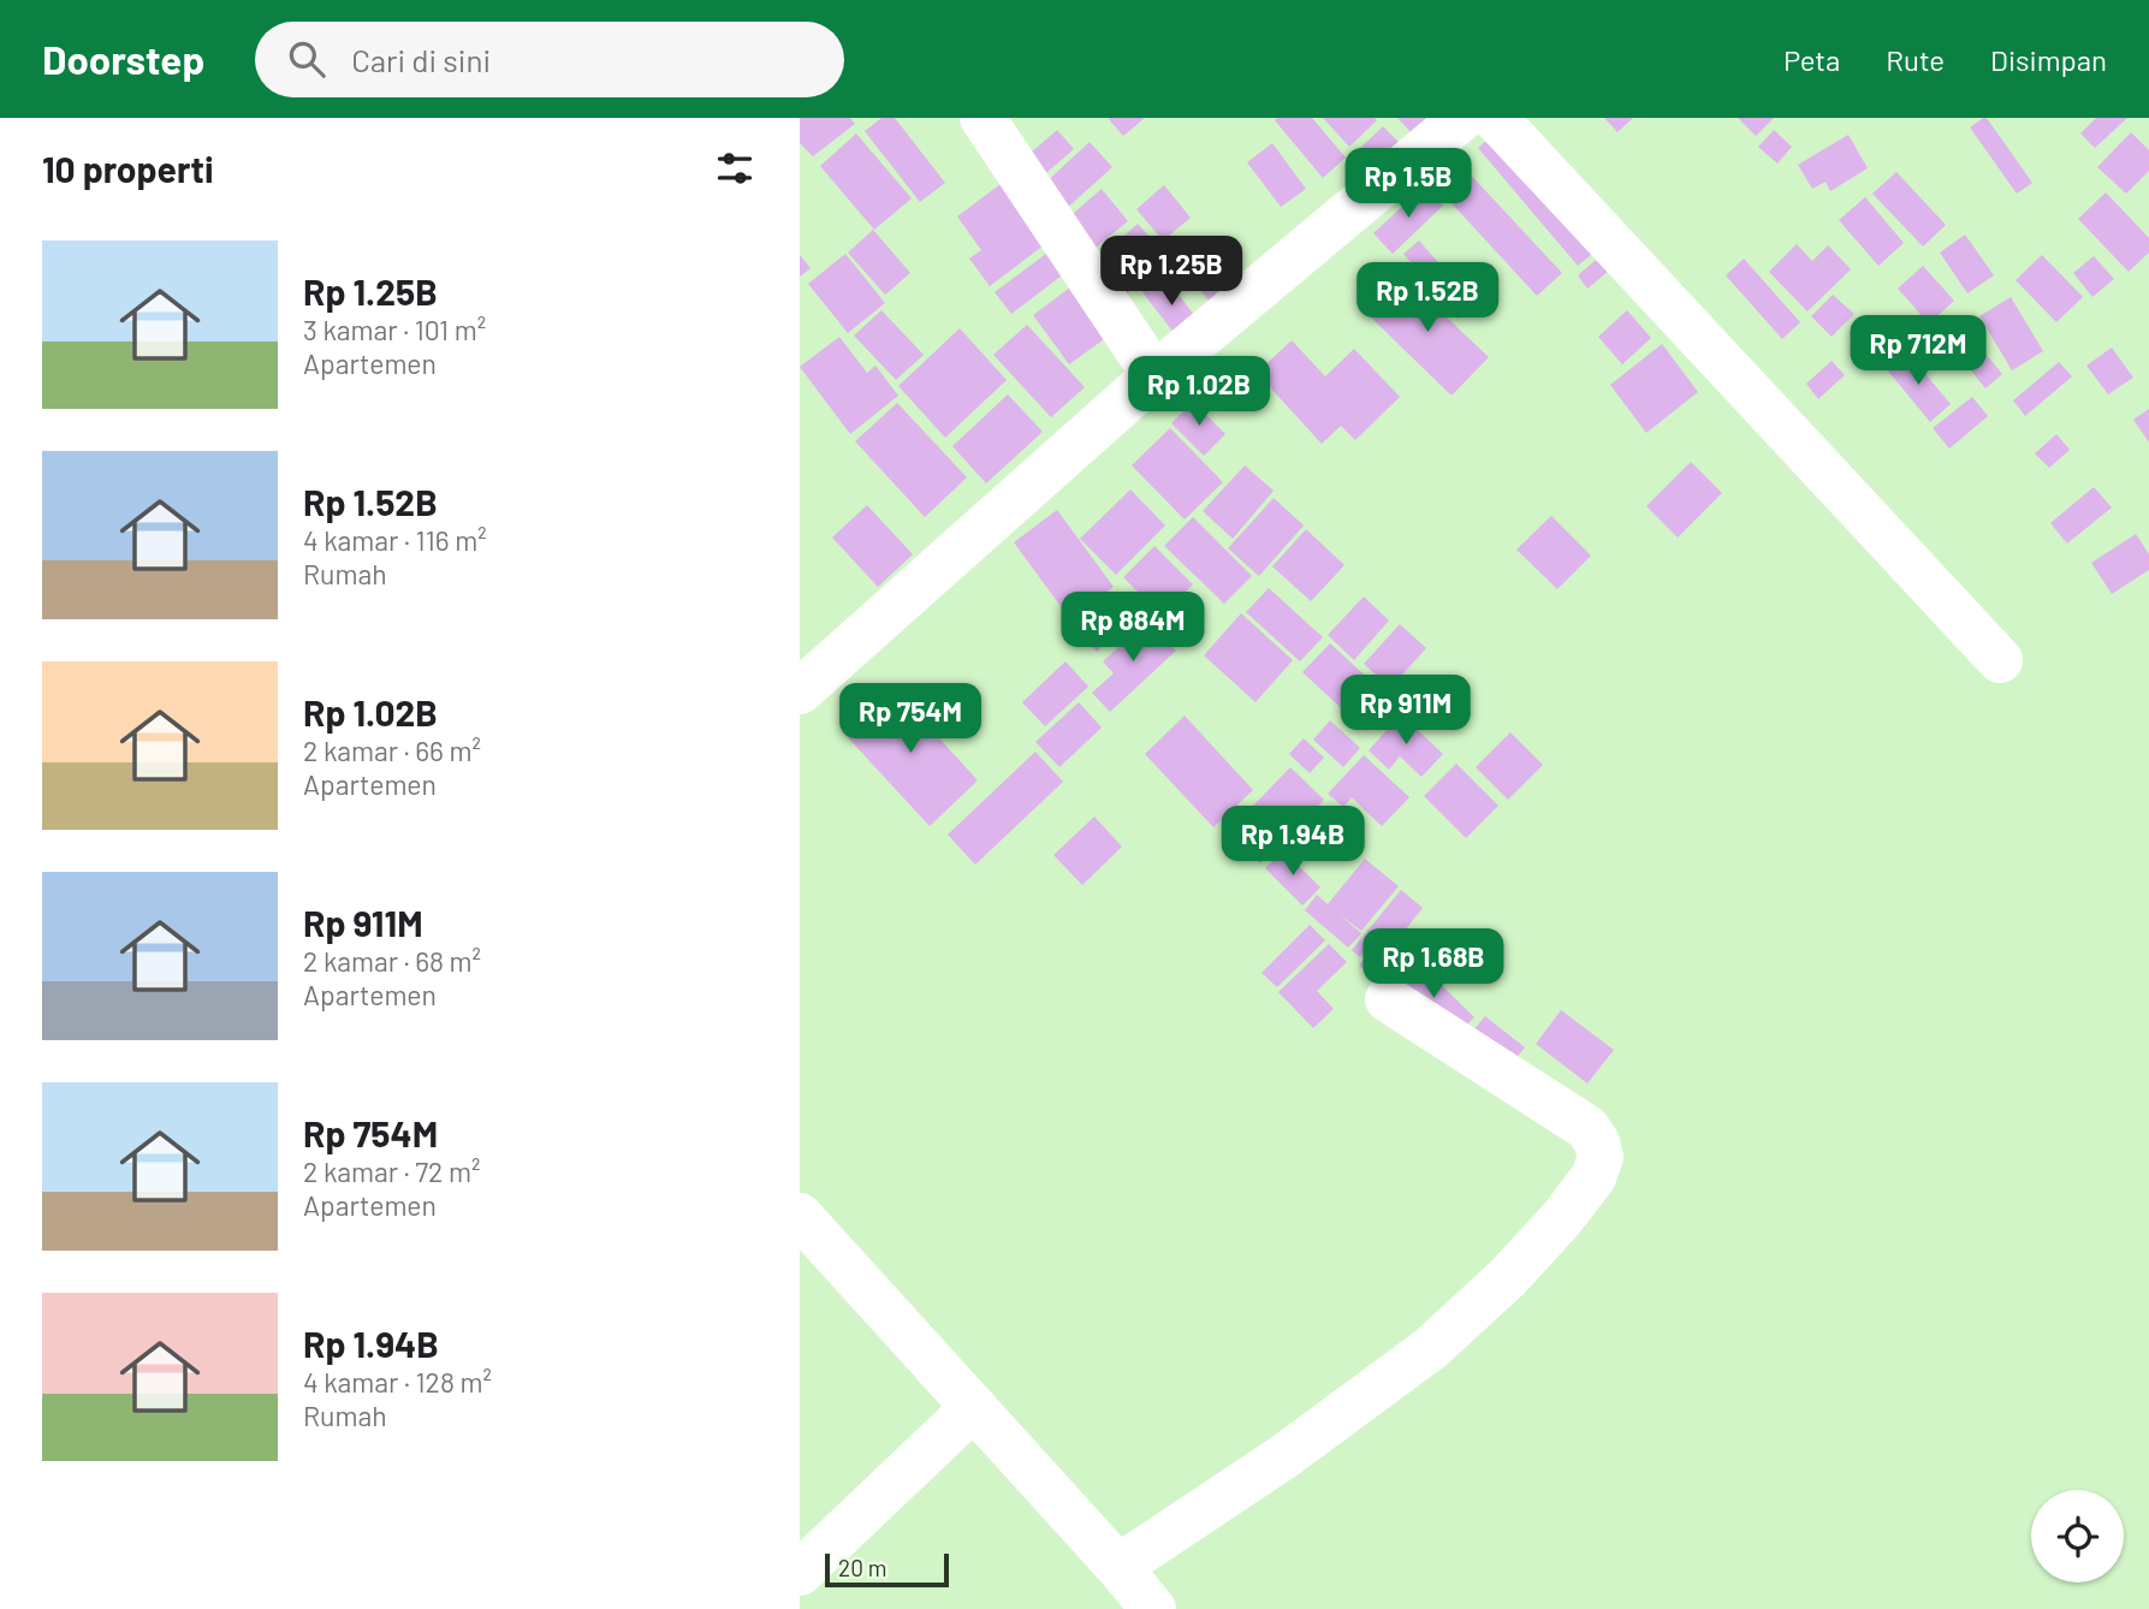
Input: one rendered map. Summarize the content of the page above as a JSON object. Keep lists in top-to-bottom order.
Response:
{
  "scale_bar": "20 m",
  "page": {
    "header": "Doorstep",
    "search": "Cari di sini",
    "nav": ["Peta", "Rute", "Disimpan"],
    "heading": "10 properti",
    "price": [
      "Rp 1.5B",
      "Rp 1.25B",
      "Rp 1.52B",
      "Rp 712M",
      "Rp 1.02B",
      "Rp 884M",
      "Rp 911M",
      "Rp 754M",
      "Rp 1.94B",
      "Rp 1.68B"
    ],
    "list": [
      {
        "name": "Rp 1.25B",
        "note": "3 kamar · 101 m² · Apartemen"
      },
      {
        "name": "Rp 1.52B",
        "note": "4 kamar · 116 m² · Rumah"
      },
      {
        "name": "Rp 1.02B",
        "note": "2 kamar · 66 m² · Apartemen"
      },
      {
        "name": "Rp 911M",
        "note": "2 kamar · 68 m² · Apartemen"
      },
      {
        "name": "Rp 754M",
        "note": "2 kamar · 72 m² · Apartemen"
      },
      {
        "name": "Rp 1.94B",
        "note": "4 kamar · 128 m² · Rumah"
      }
    ],
    "scale": "20 m"
  }
}
